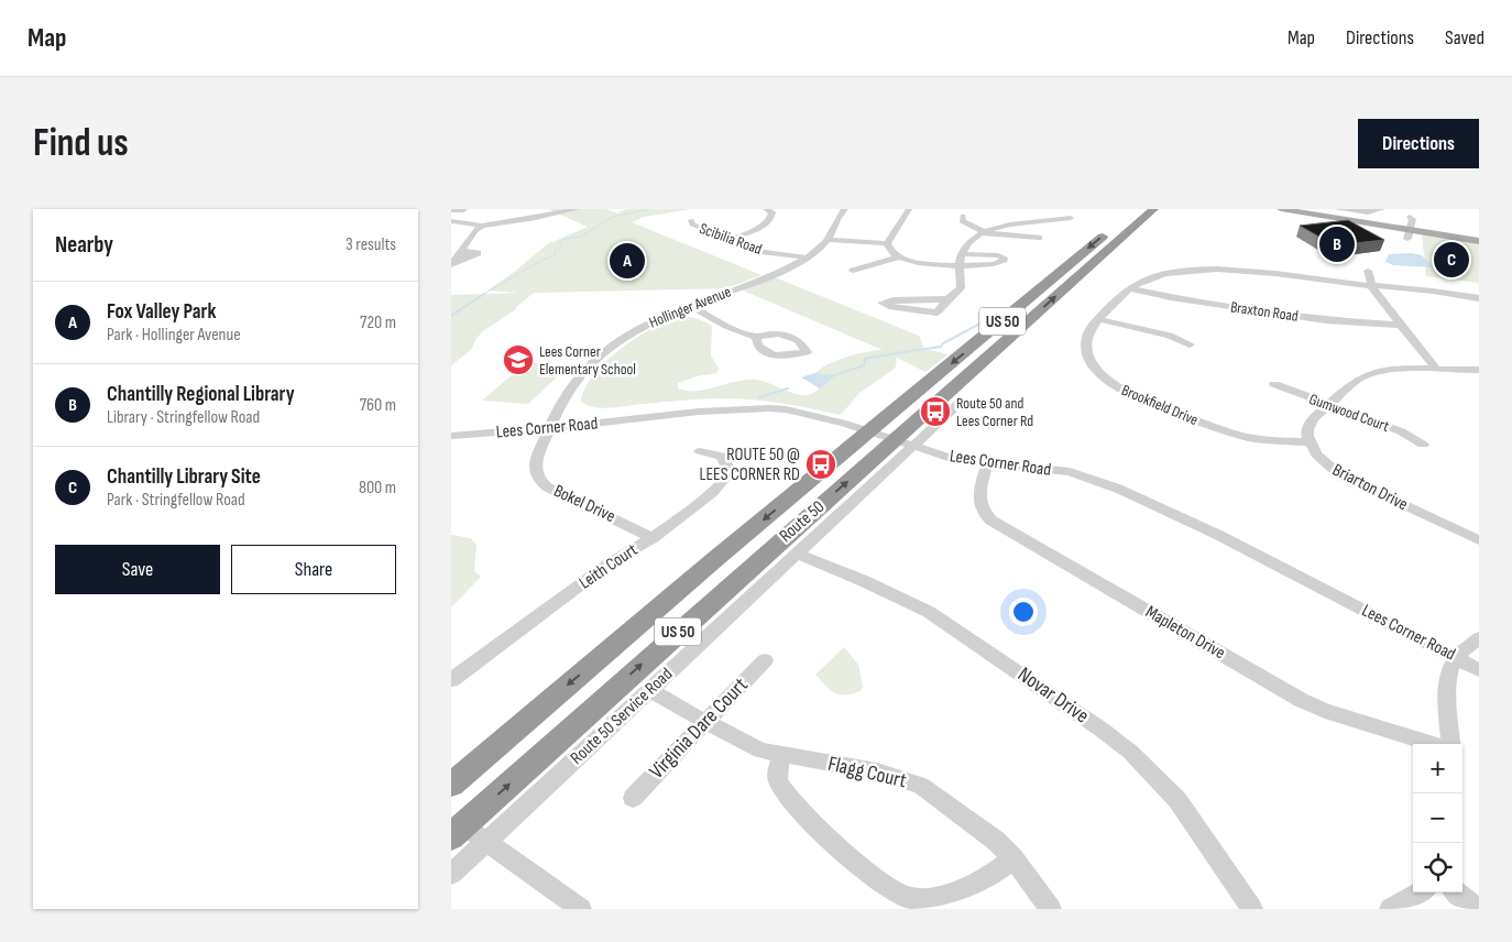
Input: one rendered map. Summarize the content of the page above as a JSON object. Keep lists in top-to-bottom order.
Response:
{
  "streets": {
    "highway": ["US 50", "Route 50"],
    "street": [
      "Scibilia Road",
      "Hollinger Avenue",
      "Braxton Road",
      "Brookfield Drive",
      "Gumwood Court",
      "Lees Corner Road",
      "Briarton Drive",
      "Bokel Drive",
      "Leith Court",
      "Mapleton Drive",
      "Novar Drive",
      "Route 50 Service Road",
      "Virginia Dare Court",
      "Flagg Court"
    ]
  },
  "crossings": [
    ["Scibilia Road", "Hollinger Avenue"],
    ["Hollinger Avenue", "Lees Corner Road"],
    ["Hollinger Avenue", "Bokel Drive"],
    ["Braxton Road", "Brookfield Drive"],
    ["Brookfield Drive", "Briarton Drive"],
    ["Lees Corner Road", "Bokel Drive"],
    ["Lees Corner Road", "Route 50"],
    ["Lees Corner Road", "Mapleton Drive"],
    ["Lees Corner Road", "Route 50 Service Road"],
    ["Bokel Drive", "Leith Court"],
    ["Route 50", "Route 50 Service Road"],
    ["Novar Drive", "Route 50 Service Road"],
    ["Route 50 Service Road", "Flagg Court"],
    ["Virginia Dare Court", "Flagg Court"]
  ],
  "places": {
    "school or university": ["Lees Corner Elementary School"],
    "bus stop": ["Route 50 and Lees Corner Rd", "ROUTE 50 @ LEES CORNER RD"]
  },
  "page": {
    "header": "Map",
    "nav": ["Map", "Directions", "Saved"],
    "buttons": [
      "Directions",
      ["Save", "Share"]
    ],
    "title": "Find us",
    "heading": ["Nearby", "3 results"],
    "pins": ["B", "C", "A"],
    "list": [
      {
        "mark": "A",
        "name": "Fox Valley Park",
        "note": "Park · Hollinger Avenue",
        "value": "720 m"
      },
      {
        "mark": "B",
        "name": "Chantilly Regional Library",
        "note": "Library · Stringfellow Road",
        "value": "760 m"
      },
      {
        "mark": "C",
        "name": "Chantilly Library Site",
        "note": "Park · Stringfellow Road",
        "value": "800 m"
      }
    ],
    "map_buttons": ["+", "−"]
  }
}
